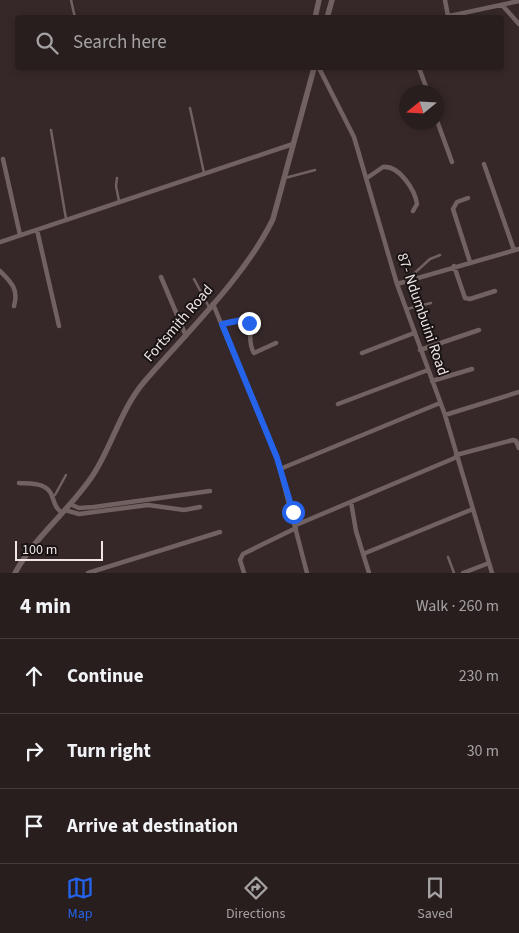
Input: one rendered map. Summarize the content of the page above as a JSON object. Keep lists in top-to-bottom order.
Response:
{
  "streets": {
    "street": ["87- Ndumbuini Road", "Fortsmith Road"]
  },
  "scale_bar": "100 m",
  "north": "left",
  "page": {
    "search": "Search here",
    "scale": "100 m",
    "heading": ["4 min", "Walk · 260 m"],
    "list": [
      ["Continue", "230 m"],
      ["Turn right", "30 m"],
      "Arrive at destination"
    ],
    "nav": ["Map", "Directions", "Saved"]
  }
}
